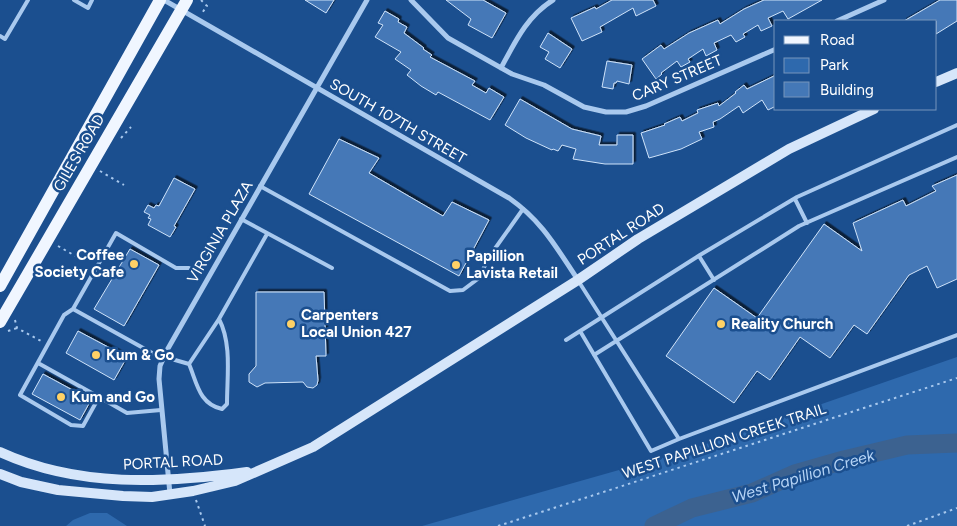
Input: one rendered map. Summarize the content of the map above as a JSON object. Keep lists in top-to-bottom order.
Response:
{
  "streets": {
    "main road": ["GILES ROAD", "PORTAL ROAD"],
    "street": ["CARY STREET", "SOUTH 107TH STREET", "VIRGINIA PLAZA"],
    "path": ["WEST PAPILLION CREEK TRAIL"]
  },
  "crossings": [
    ["SOUTH 107TH STREET", "GILES ROAD"],
    ["SOUTH 107TH STREET", "VIRGINIA PLAZA"],
    ["SOUTH 107TH STREET", "PORTAL ROAD"],
    ["VIRGINIA PLAZA", "PORTAL ROAD"]
  ],
  "water": ["West Papillion Creek"],
  "places": [
    "Coffee Society Cafe",
    "Papillion Lavista Retail",
    "Carpenters Local Union 427",
    "Reality Church",
    "Kum & Go",
    "Kum and Go"
  ],
  "legend": ["Road", "Park", "Building"]
}
